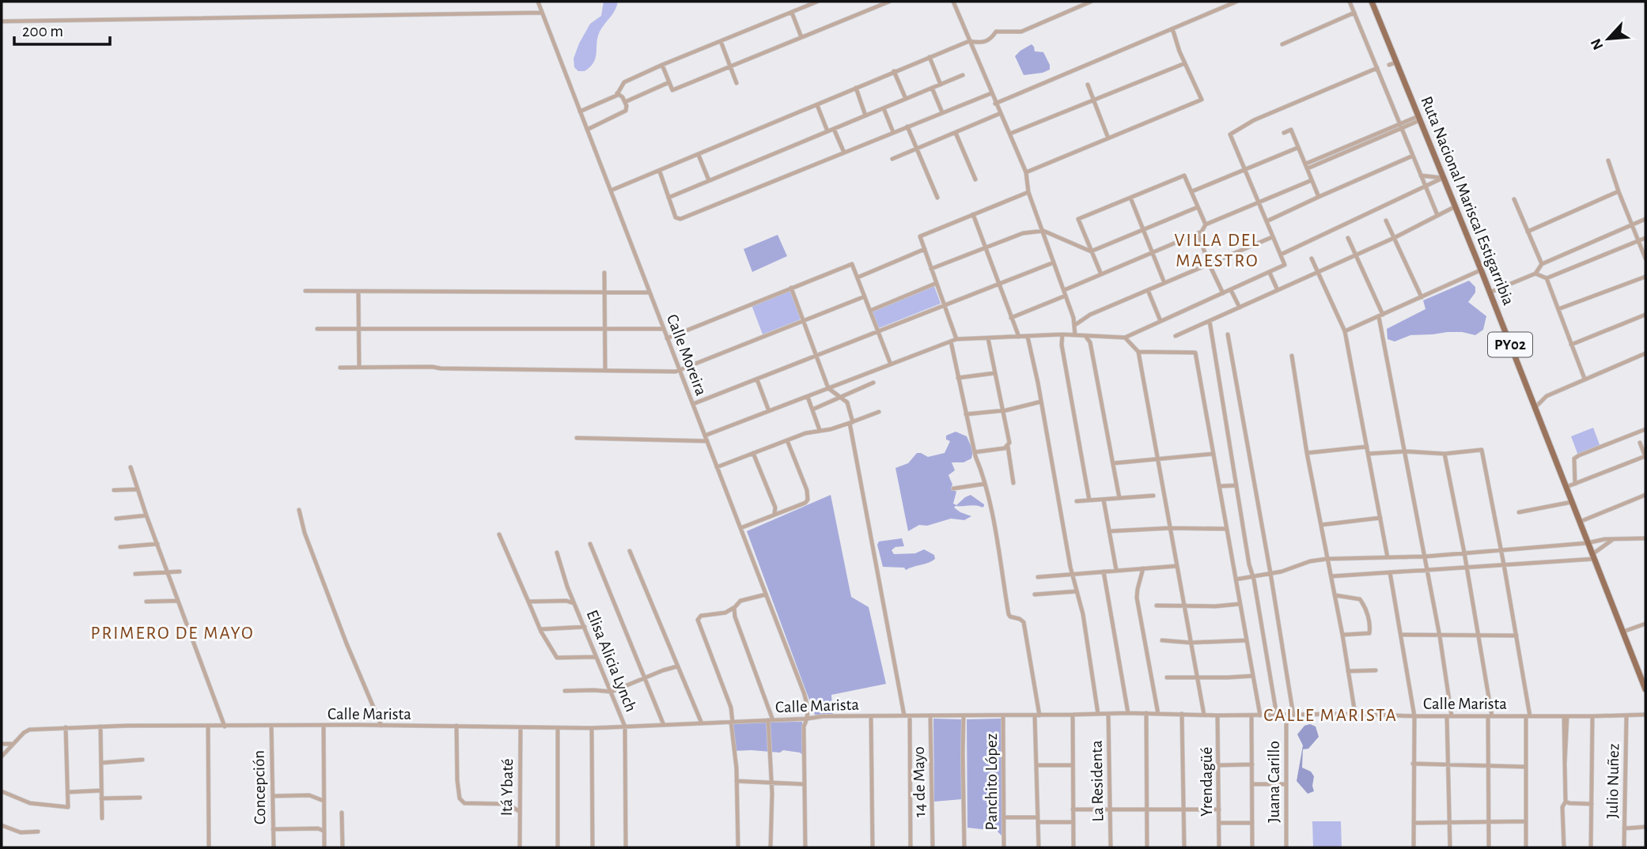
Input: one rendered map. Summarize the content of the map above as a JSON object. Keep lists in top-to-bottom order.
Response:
{
  "streets": {
    "main road": ["Ruta Nacional Mariscal Estigarribia", "PY02"],
    "street": [
      "Calle Moreira",
      "Elisa Alicia Lynch",
      "Calle Marista",
      "La Residenta",
      "Julio Nuñez",
      "14 de Mayo",
      "Panchito López",
      "Yrendagüé",
      "Juana Carillo",
      "Concepción",
      "Itá Ybaté"
    ]
  },
  "crossings": [
    ["Calle Moreira", "Calle Marista"],
    ["Elisa Alicia Lynch", "Calle Marista"],
    ["Calle Marista", "La Residenta"],
    ["Calle Marista", "Julio Nuñez"],
    ["Calle Marista", "14 de Mayo"],
    ["Calle Marista", "Panchito López"],
    ["Calle Marista", "Yrendagüé"],
    ["Calle Marista", "Juana Carillo"],
    ["Calle Marista", "Concepción"],
    ["Calle Marista", "Itá Ybaté"]
  ],
  "districts": ["VILLA DEL MAESTRO", "PRIMERO DE MAYO", "CALLE MARISTA"],
  "scale_bar": "200 m",
  "north": "bottom left"
}
